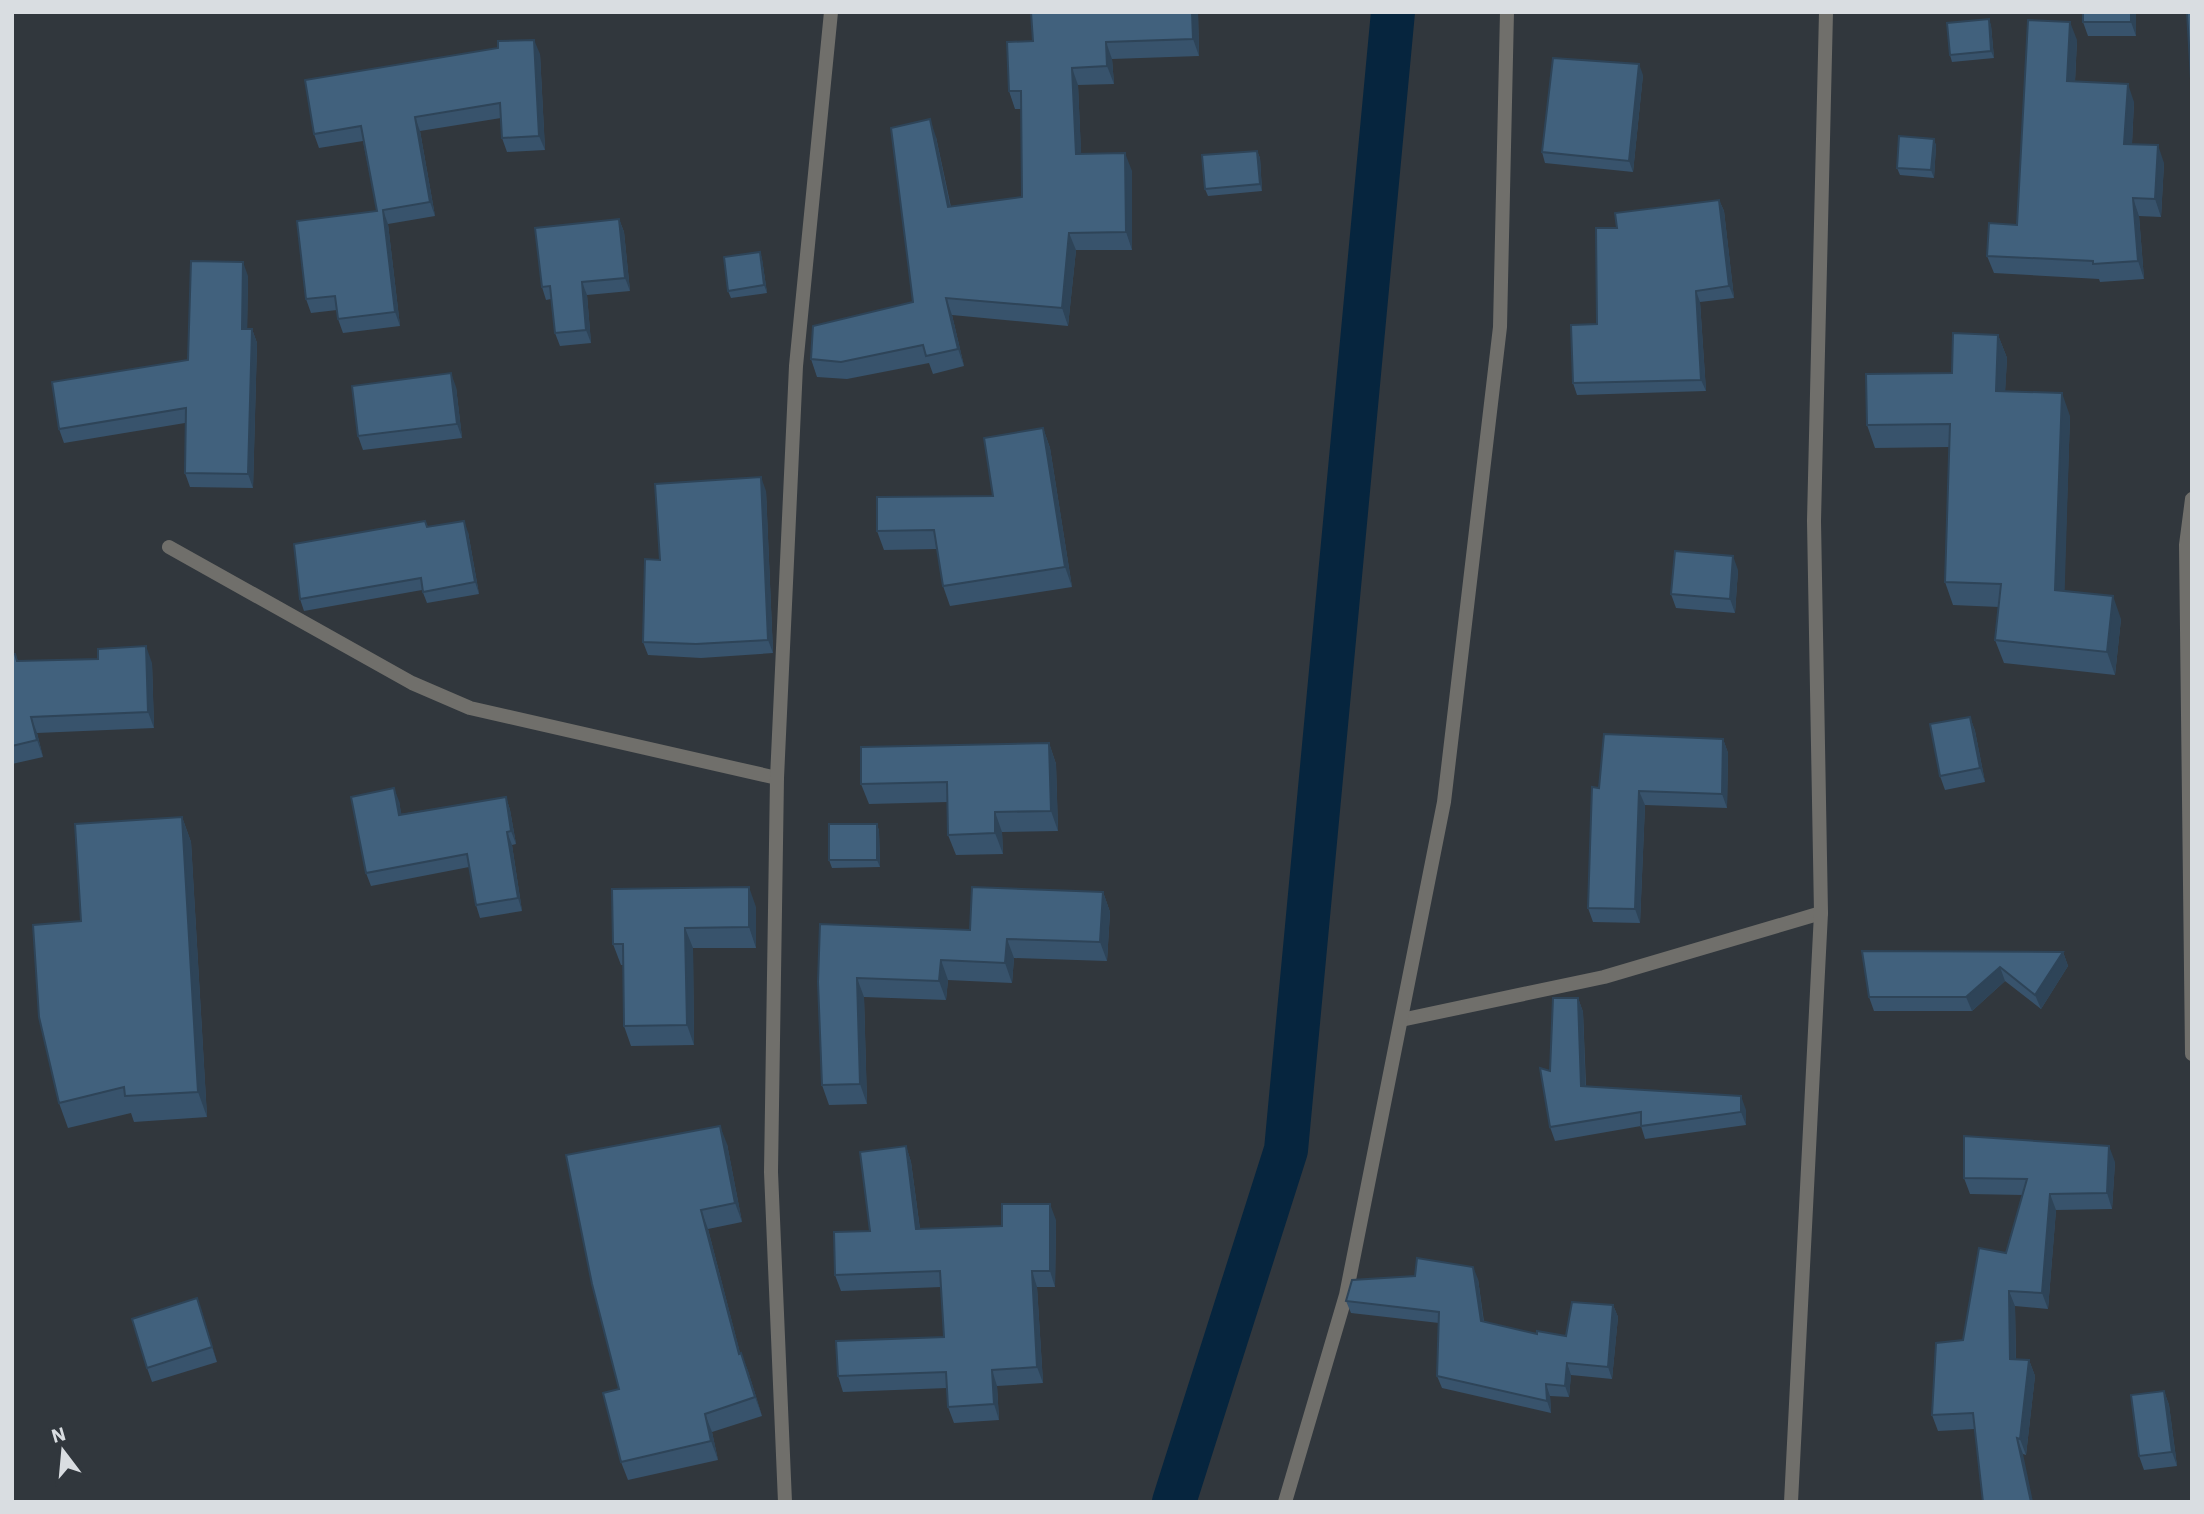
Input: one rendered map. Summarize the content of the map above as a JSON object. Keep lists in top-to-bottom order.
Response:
{
  "north": "top"
}
